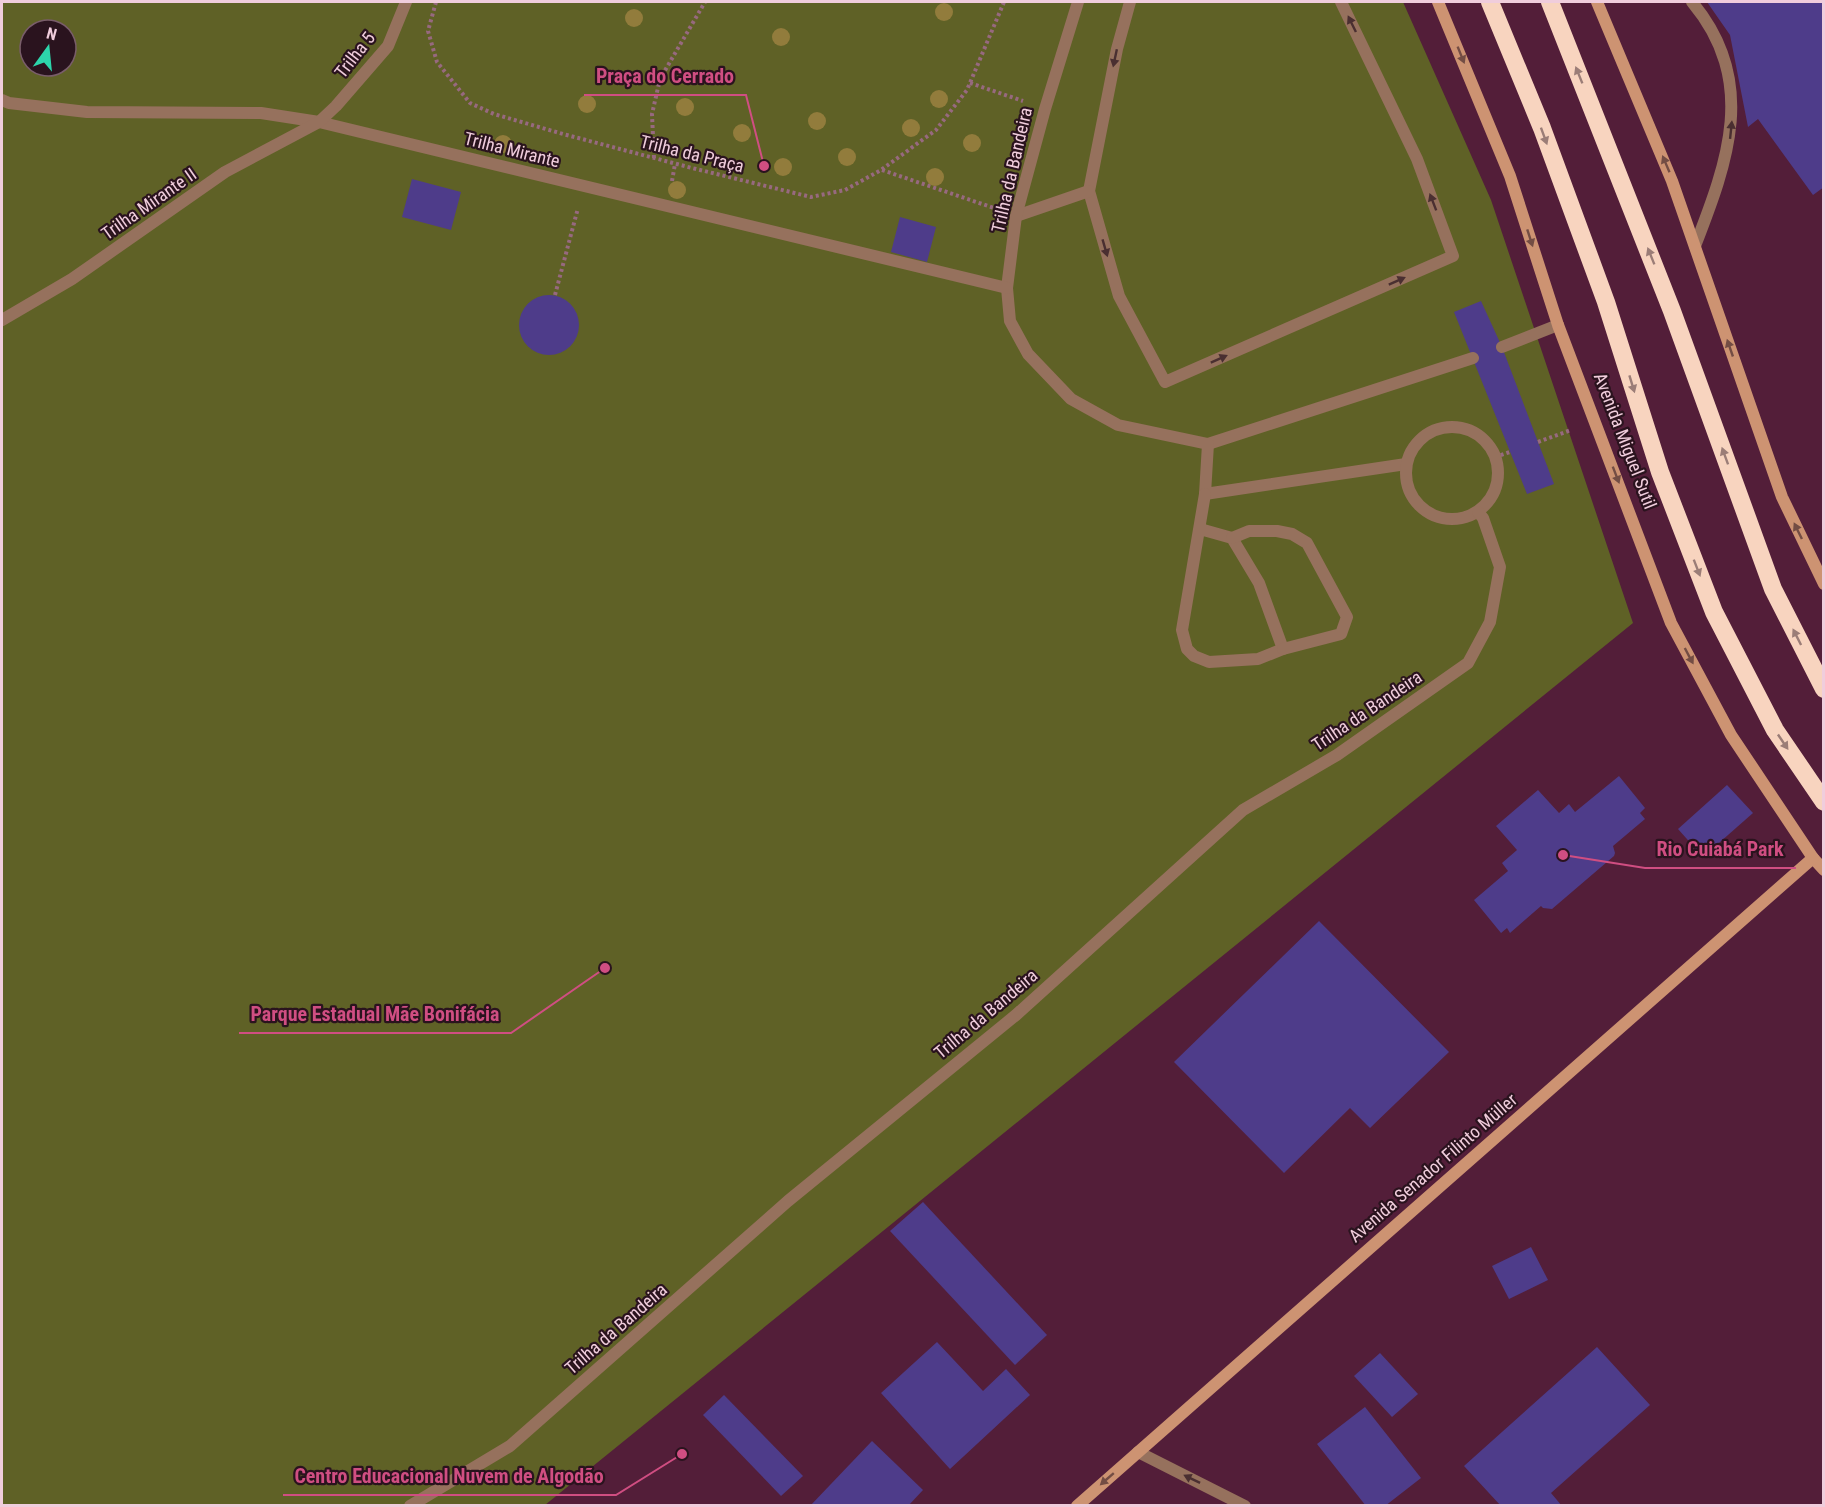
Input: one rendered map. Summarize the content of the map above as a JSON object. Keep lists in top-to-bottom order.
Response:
{
  "streets": {
    "main road": ["Avenida Miguel Sutil", "Avenida Senador Filinto Müller"],
    "street": [
      "Trilha 5",
      "Trilha Mirante",
      "Trilha da Bandeira",
      "Trilha Mirante II"
    ],
    "path": ["Trilha da Praça"]
  },
  "crossings": [
    ["Trilha 5", "Trilha Mirante"],
    ["Trilha 5", "Trilha Mirante II"],
    ["Trilha Mirante", "Trilha da Bandeira"],
    ["Trilha Mirante", "Trilha Mirante II"],
    ["Avenida Miguel Sutil", "Avenida Senador Filinto Müller"]
  ],
  "one_way": ["Avenida Miguel Sutil"],
  "places": [
    "Praça do Cerrado",
    "Rio Cuiabá Park",
    "Parque Estadual Mãe Bonifácia",
    "Centro Educacional Nuvem de Algodão"
  ],
  "north": "top"
}
